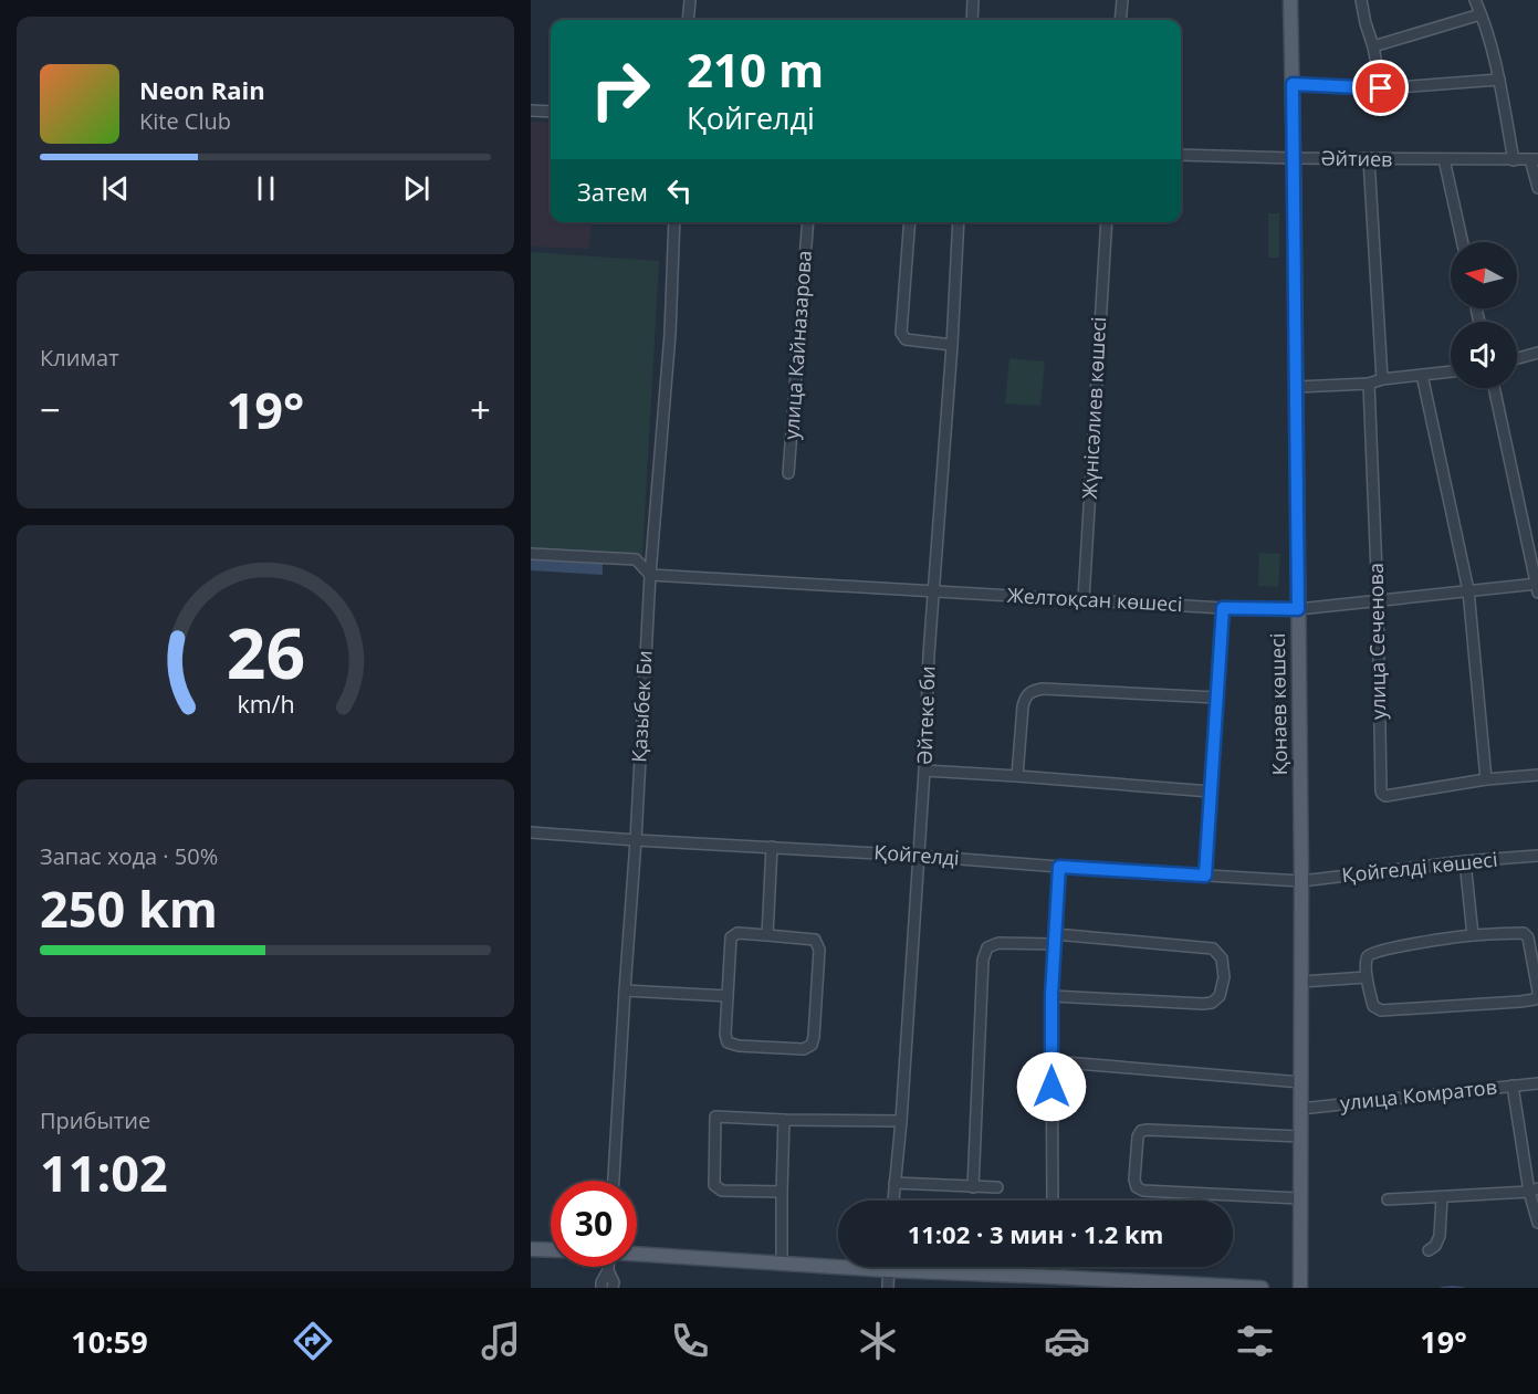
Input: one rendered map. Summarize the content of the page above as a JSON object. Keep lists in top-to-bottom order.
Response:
{
  "streets": {
    "main road": ["Қонаев көшесі"],
    "street": [
      "Әйтиев",
      "улица Кайназарова",
      "Жүнісәлиев көшесі",
      "Желтоқсан көшесі",
      "улица Сеченова",
      "Қазыбек Би",
      "Әйтеке би",
      "Қойгелді",
      "Қойгелді көшесі",
      "улица Комратов"
    ]
  },
  "crossings": [
    ["Әйтиев", "Қонаев көшесі"],
    ["Жүнісәлиев көшесі", "Желтоқсан көшесі"],
    ["Желтоқсан көшесі", "улица Сеченова"],
    ["Желтоқсан көшесі", "Қонаев көшесі"],
    ["Желтоқсан көшесі", "Қазыбек Би"],
    ["Желтоқсан көшесі", "Әйтеке би"],
    ["Қонаев көшесі", "Қойгелді"],
    ["Қонаев көшесі", "Қойгелді көшесі"],
    ["Қонаев көшесі", "улица Комратов"],
    ["Қазыбек Би", "Қойгелді"],
    ["Әйтеке би", "Қойгелді"],
    ["Қойгелді", "Қойгелді көшесі"]
  ],
  "north": "left",
  "page": {
    "turn": ["210 m", "Қойгелді"],
    "song": ["Neon Rain", "Kite Club"],
    "then": "Затем",
    "tile": [
      "Климат",
      ["Запас хода · 50%", "250 km"],
      ["Прибытие", "11:02"]
    ],
    "heat": ["−", "19°", "+"],
    "limit": "30",
    "trip": "11:02 · 3 мин · 1.2 km",
    "tabs": ["10:59", "19°"],
    "gauge": ["26", "km/h"]
  }
}
